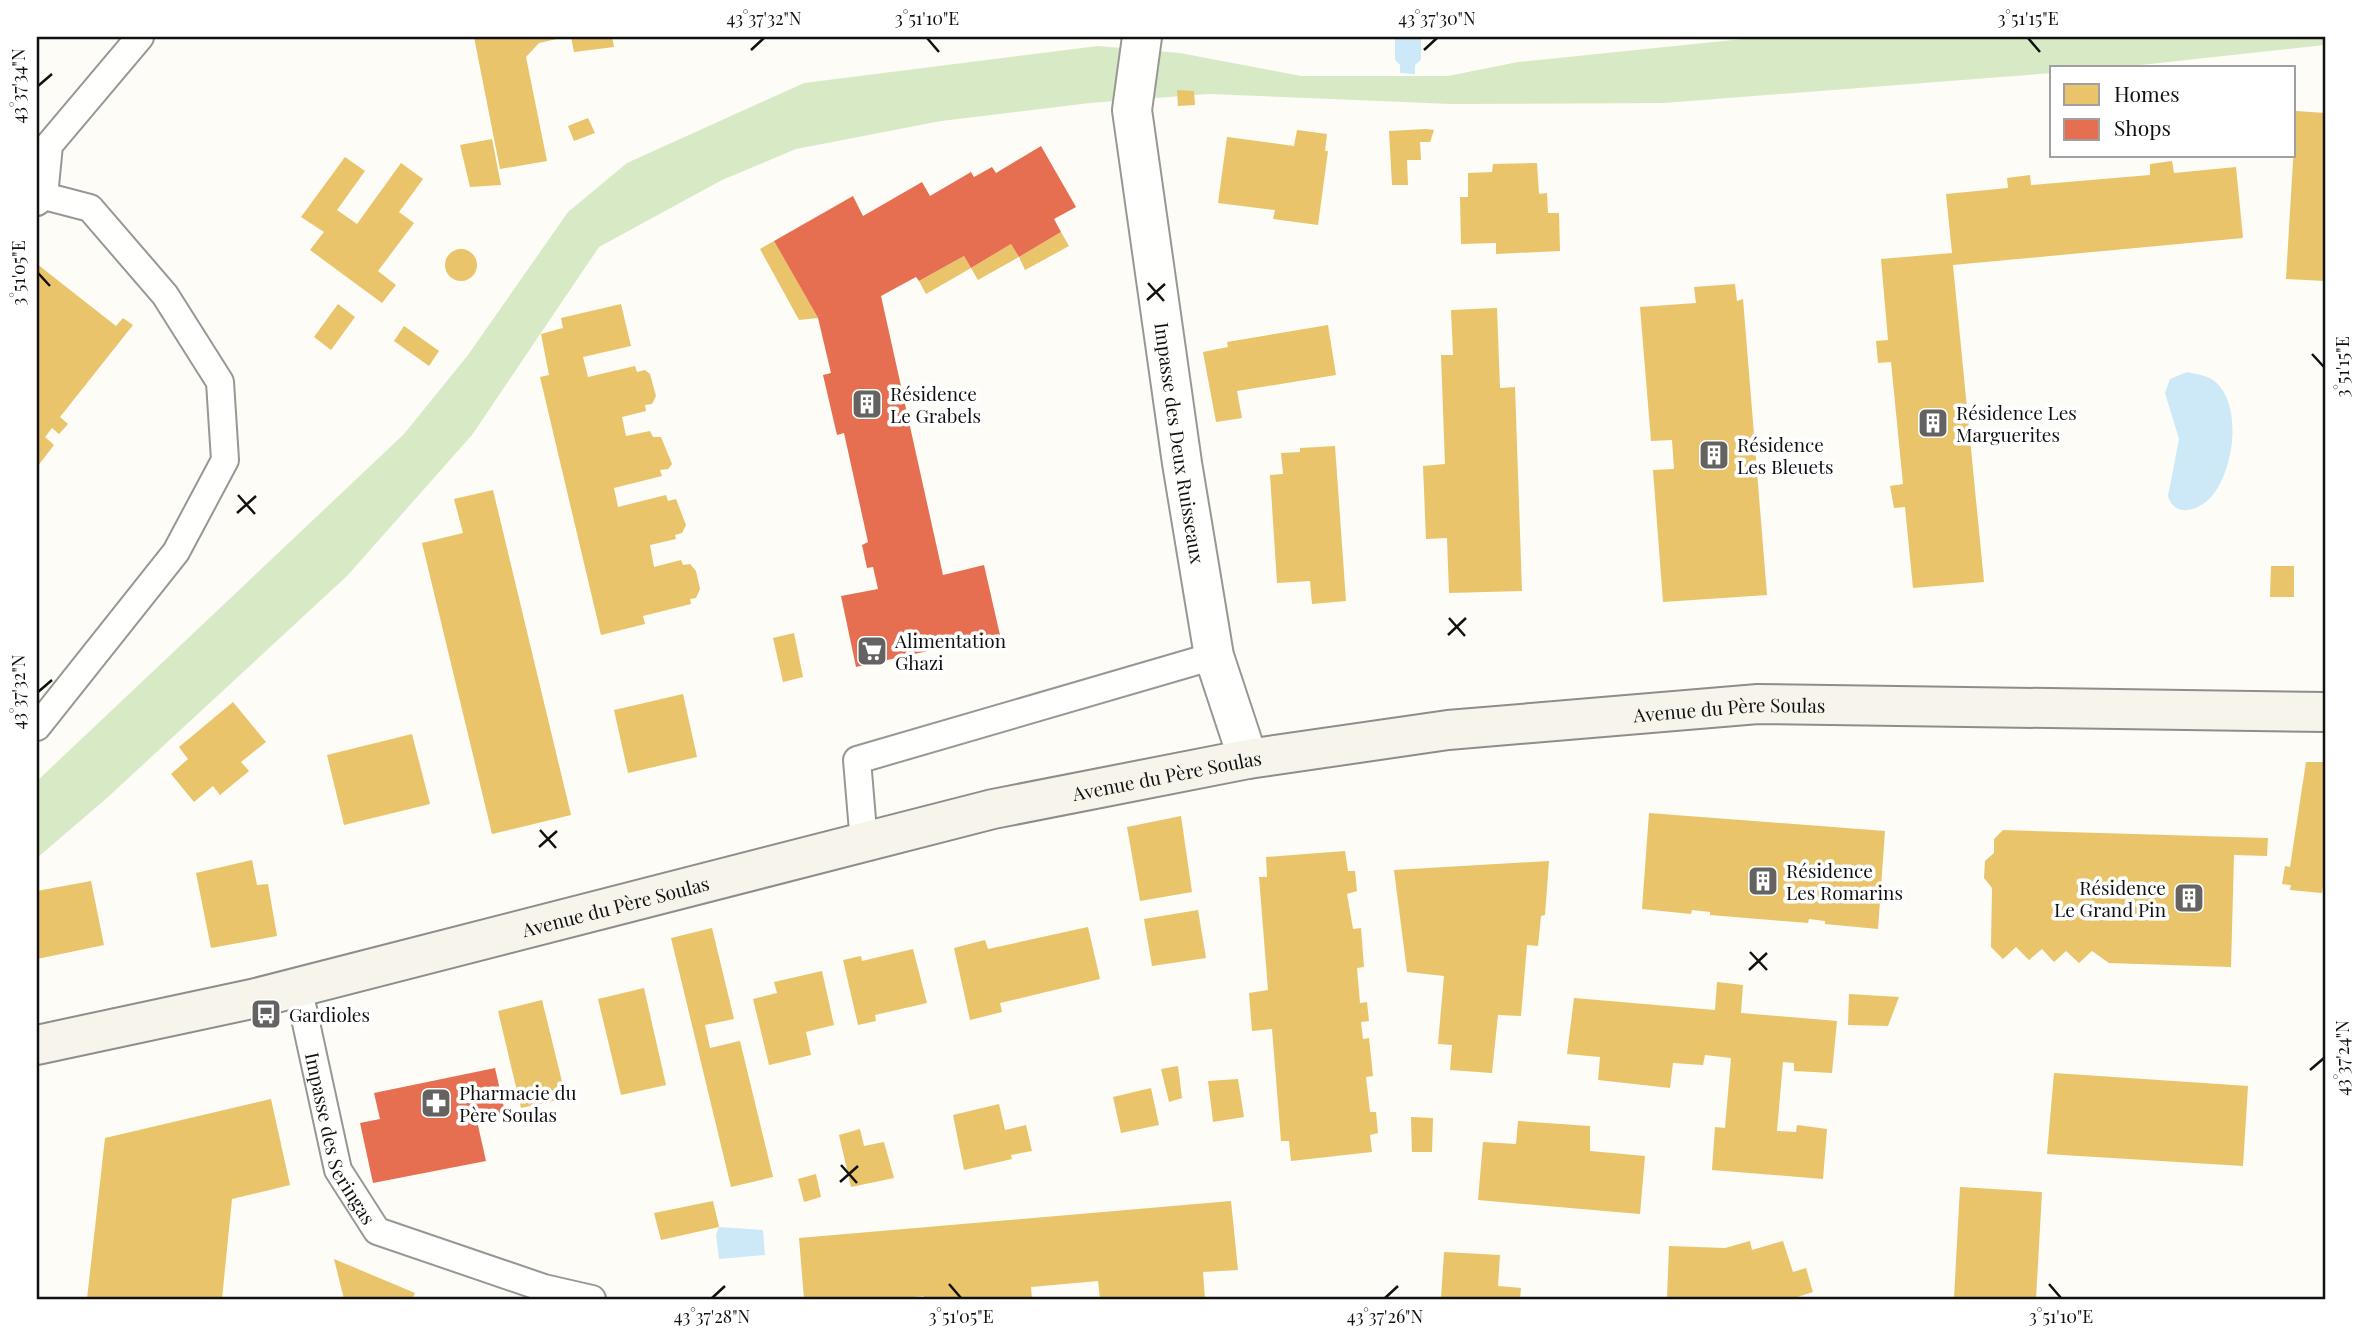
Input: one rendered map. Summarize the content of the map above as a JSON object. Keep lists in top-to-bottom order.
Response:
{
  "streets": {
    "main road": ["Avenue du Père Soulas"],
    "street": ["Impasse des Deux Ruisseaux"],
    "lane": ["Impasse des Seringas"]
  },
  "crossings": [
    ["Impasse des Deux Ruisseaux", "Avenue du Père Soulas"],
    ["Avenue du Père Soulas", "Impasse des Seringas"]
  ],
  "places": {
    "building": [
      "Résidence Le Grabels",
      "Résidence Les Marguerites",
      "Résidence Les Bleuets",
      "Résidence Les Romarins",
      "Résidence Le Grand Pin"
    ],
    "supermarket": ["Alimentation Ghazi"],
    "bus stop": ["Gardioles"],
    "pharmacy": ["Pharmacie du Père Soulas"]
  },
  "legend": ["Homes", "Shops"],
  "coordinates": [
    "43°37'32\"N",
    "3°51'10\"E",
    "43°37'30\"N",
    "3°51'15\"E",
    "43°37'34\"N",
    "3°51'05\"E",
    "43°37'24\"N",
    "43°37'28\"N",
    "43°37'26\"N"
  ]
}
